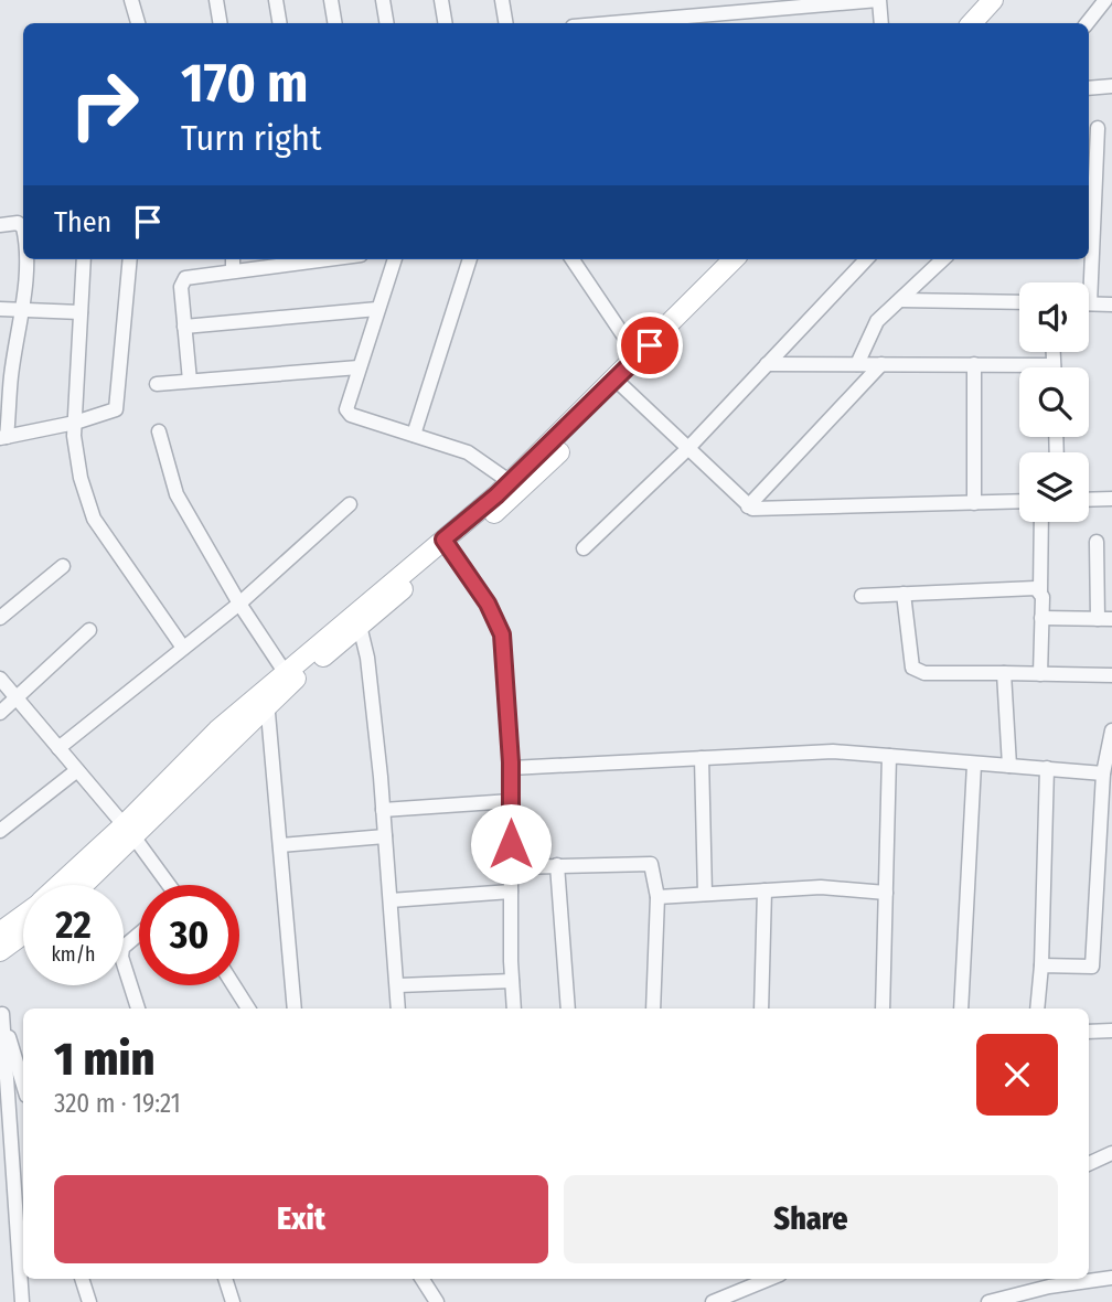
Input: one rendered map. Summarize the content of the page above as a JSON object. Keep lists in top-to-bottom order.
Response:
{
  "page": {
    "turn": ["170 m", "Turn right"],
    "then": "Then",
    "speed": "22 km/h",
    "limit": "30",
    "heading": ["1 min", "320 m · 19:21"],
    "buttons": ["Exit", "Share"]
  }
}
